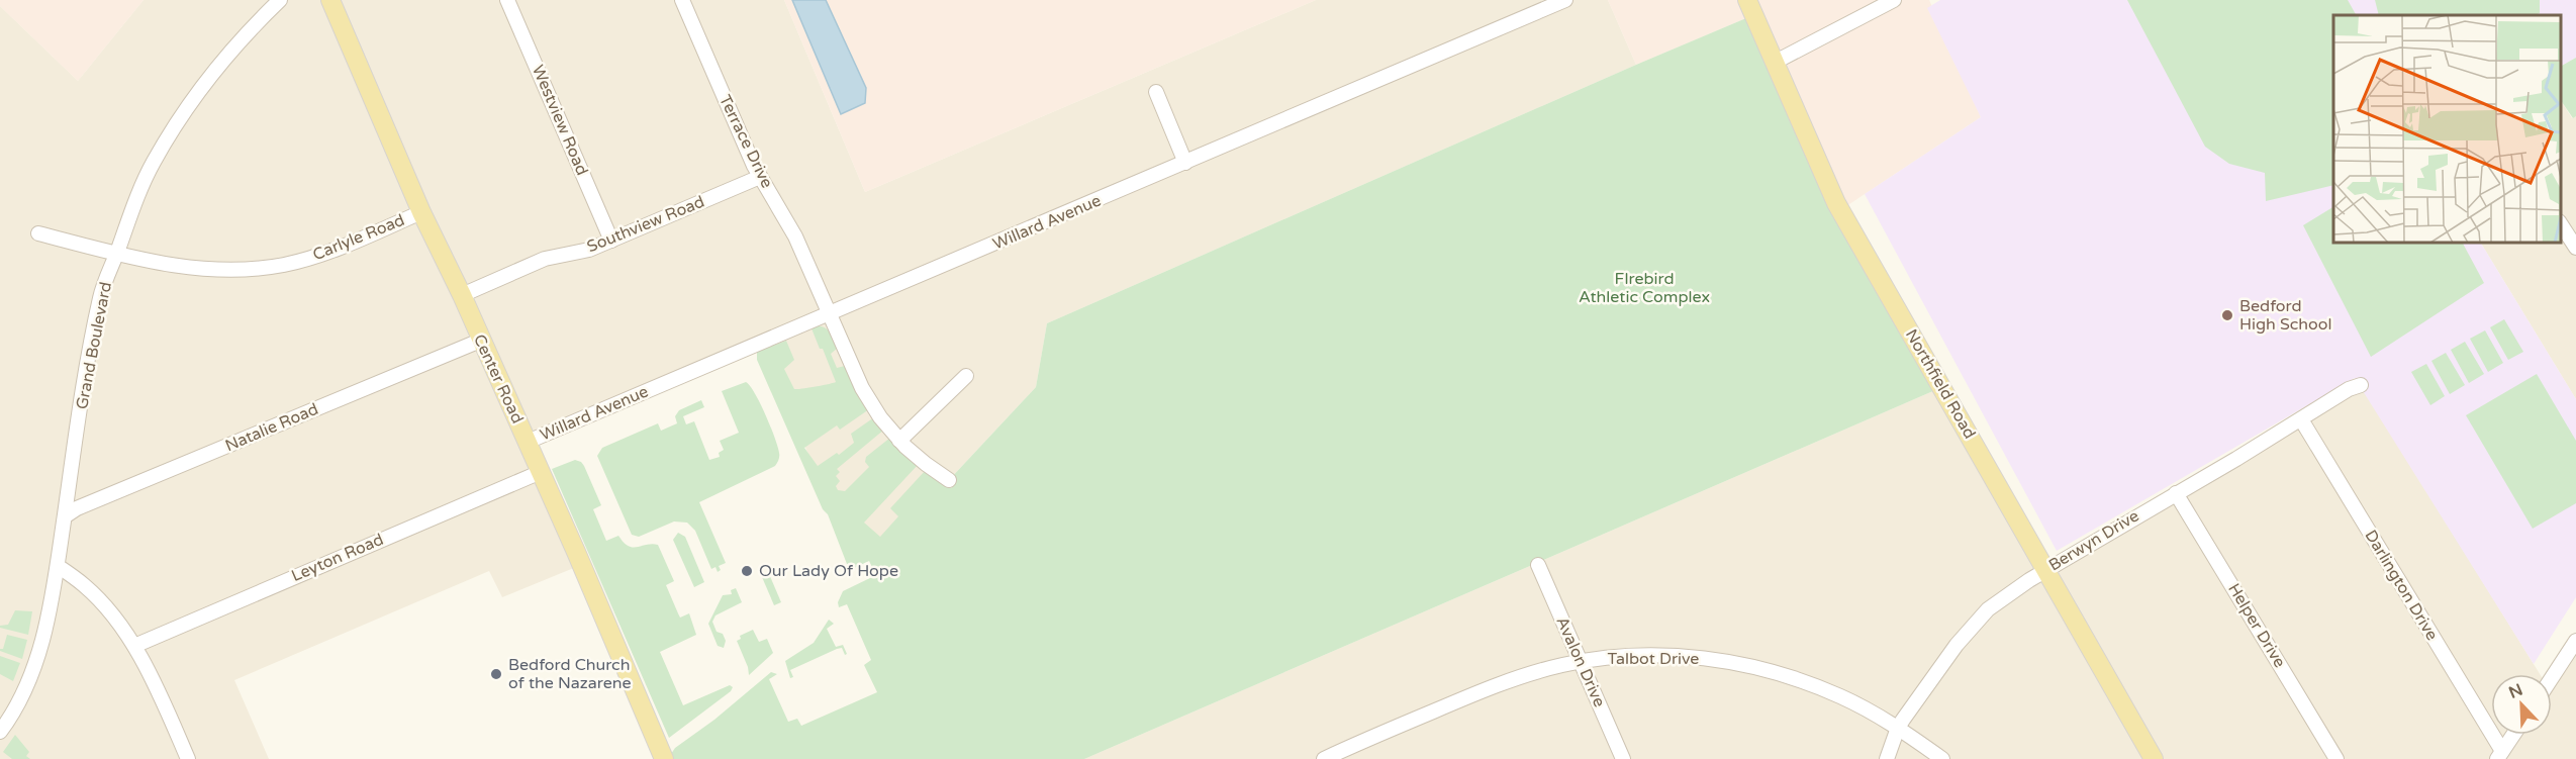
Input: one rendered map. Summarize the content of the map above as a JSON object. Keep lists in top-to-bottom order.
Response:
{
  "streets": {
    "main road": ["Center Road", "Northfield Road"],
    "street": [
      "Westview Road",
      "Terrace Drive",
      "Willard Avenue",
      "Southview Road",
      "Carlyle Road",
      "Grand Boulevard",
      "Natalie Road",
      "Berwyn Drive",
      "Leyton Road",
      "Darlington Drive",
      "Helper Drive",
      "Talbot Drive",
      "Avalon Drive"
    ]
  },
  "crossings": [
    ["Westview Road", "Southview Road"],
    ["Terrace Drive", "Willard Avenue"],
    ["Terrace Drive", "Southview Road"],
    ["Willard Avenue", "Center Road"],
    ["Southview Road", "Center Road"],
    ["Carlyle Road", "Grand Boulevard"],
    ["Carlyle Road", "Center Road"],
    ["Grand Boulevard", "Natalie Road"],
    ["Center Road", "Natalie Road"],
    ["Center Road", "Leyton Road"],
    ["Northfield Road", "Berwyn Drive"],
    ["Berwyn Drive", "Darlington Drive"],
    ["Berwyn Drive", "Helper Drive"],
    ["Berwyn Drive", "Talbot Drive"],
    ["Talbot Drive", "Avalon Drive"]
  ],
  "parks": ["FIrebird Athletic Complex"],
  "places": ["Bedford High School", "Our Lady Of Hope", "Bedford Church of the Nazarene"],
  "north": "top left"
}
